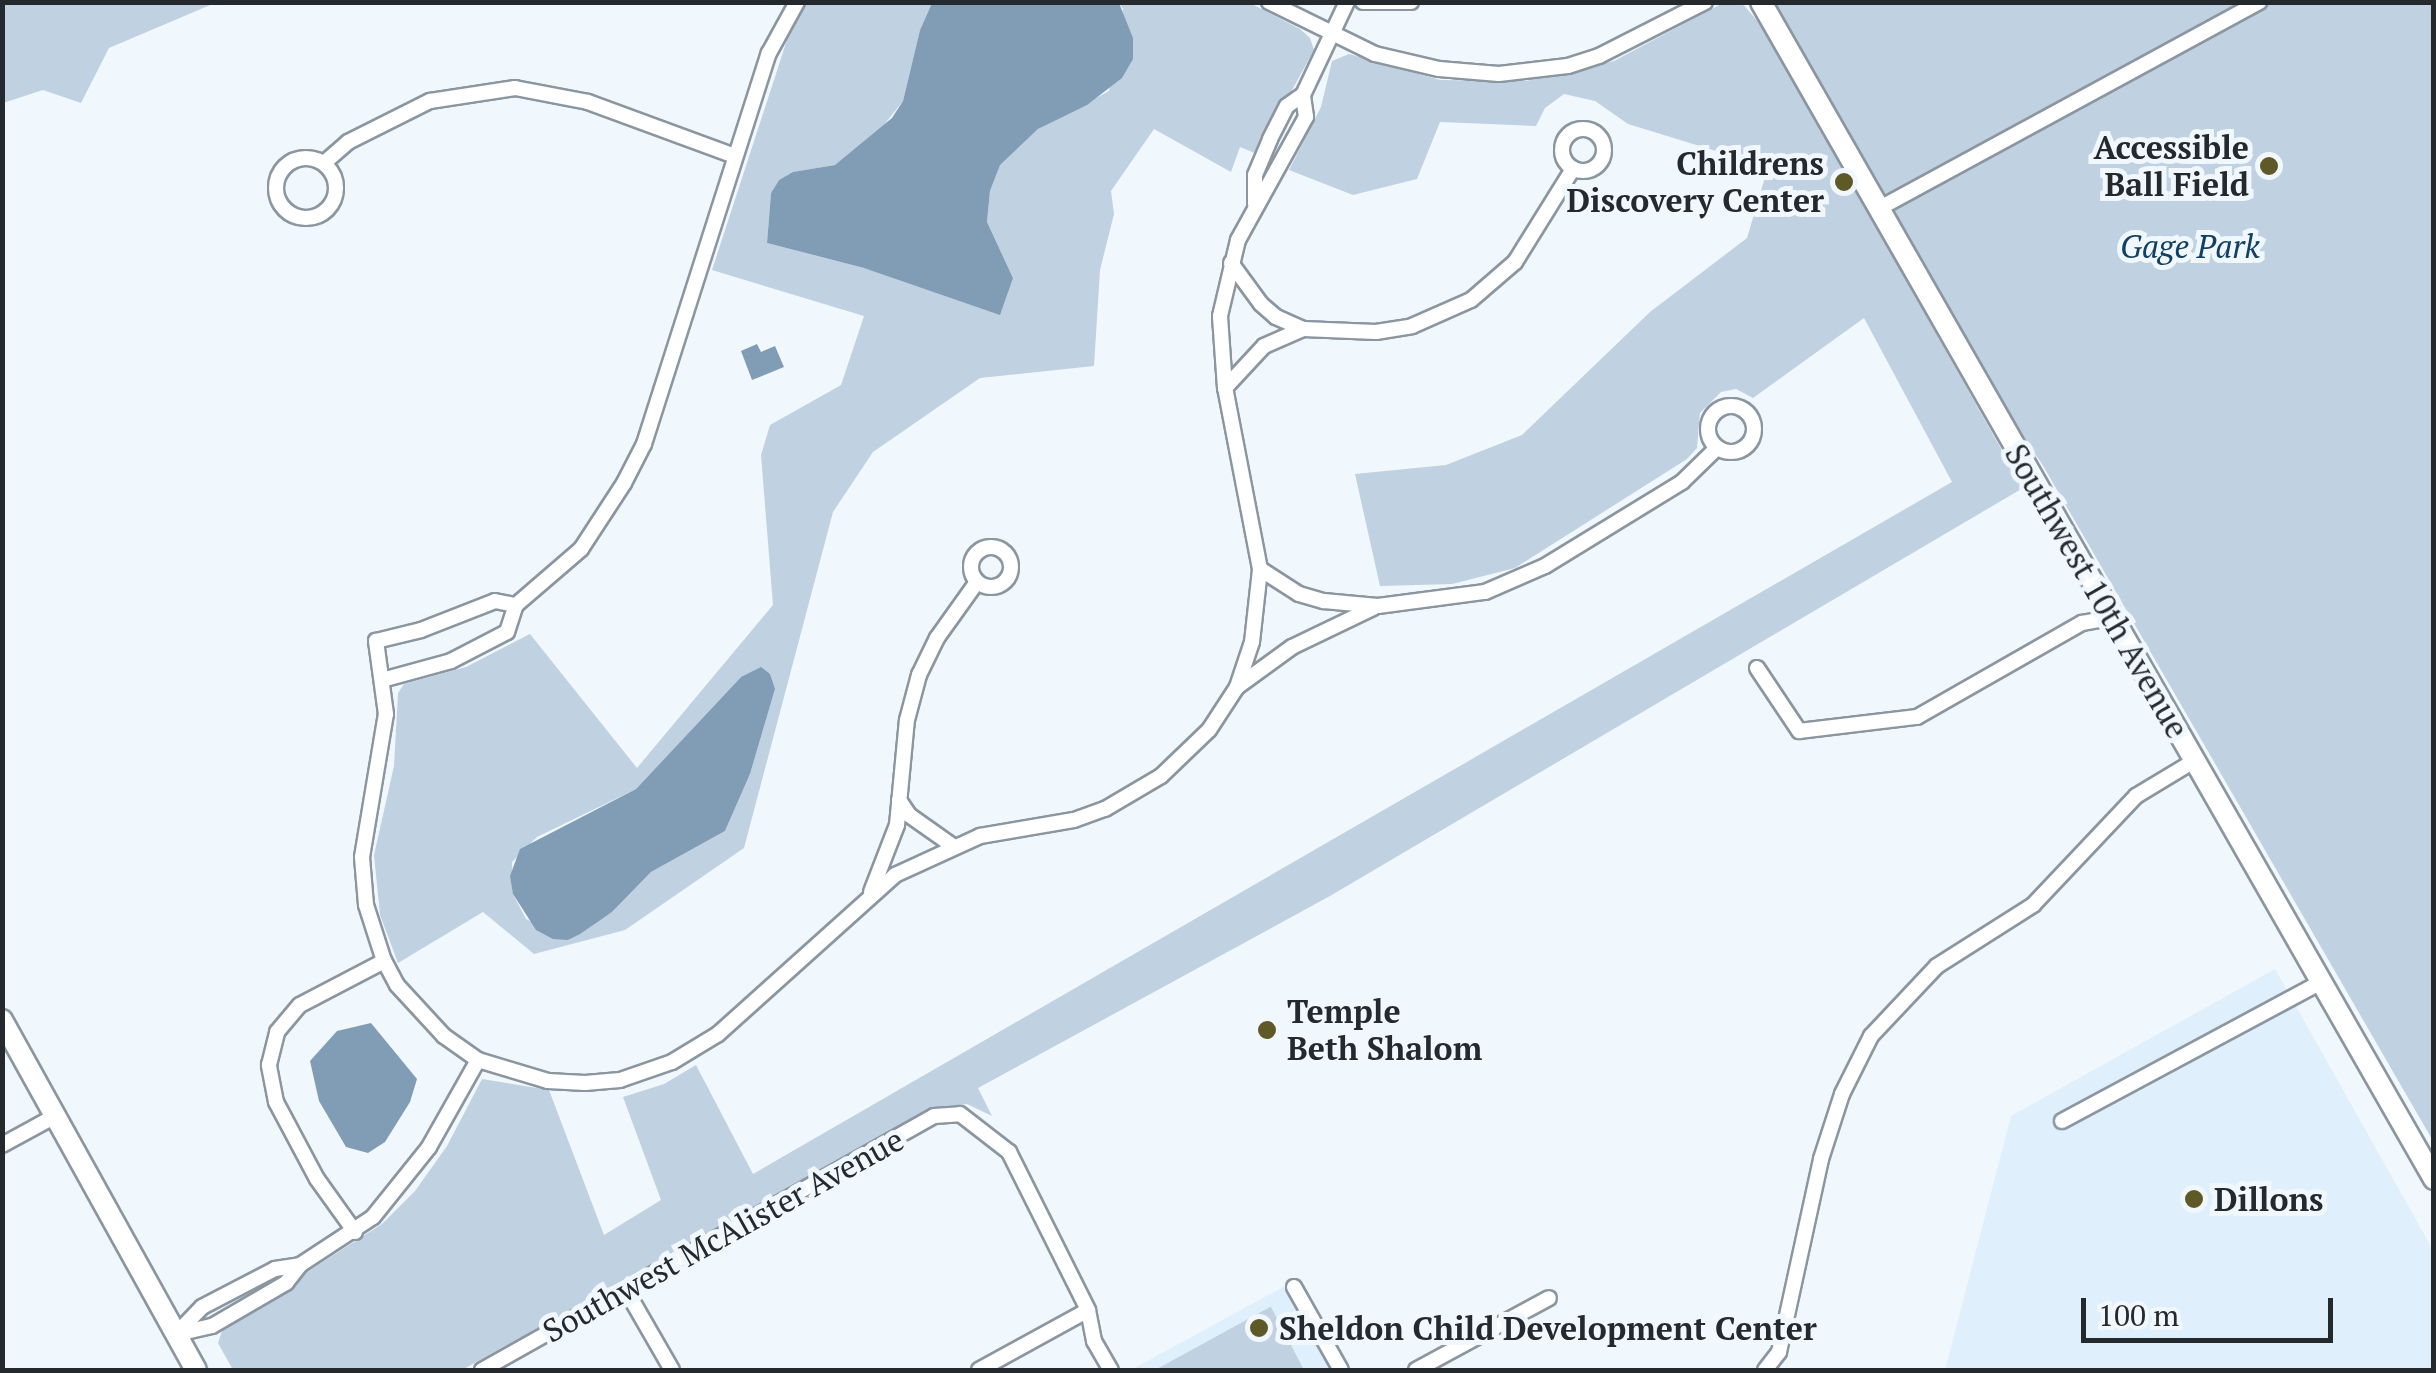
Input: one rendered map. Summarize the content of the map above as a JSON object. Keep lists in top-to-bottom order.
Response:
{
  "streets": {
    "main road": ["Southwest 10th Avenue"],
    "street": ["Southwest McAlister Avenue"]
  },
  "parks": ["Gage Park"],
  "places": [
    "Accessible Ball Field",
    "Childrens Discovery Center",
    "Temple Beth Shalom",
    "Dillons",
    "Sheldon Child Development Center"
  ],
  "scale_bar": "100 m"
}
